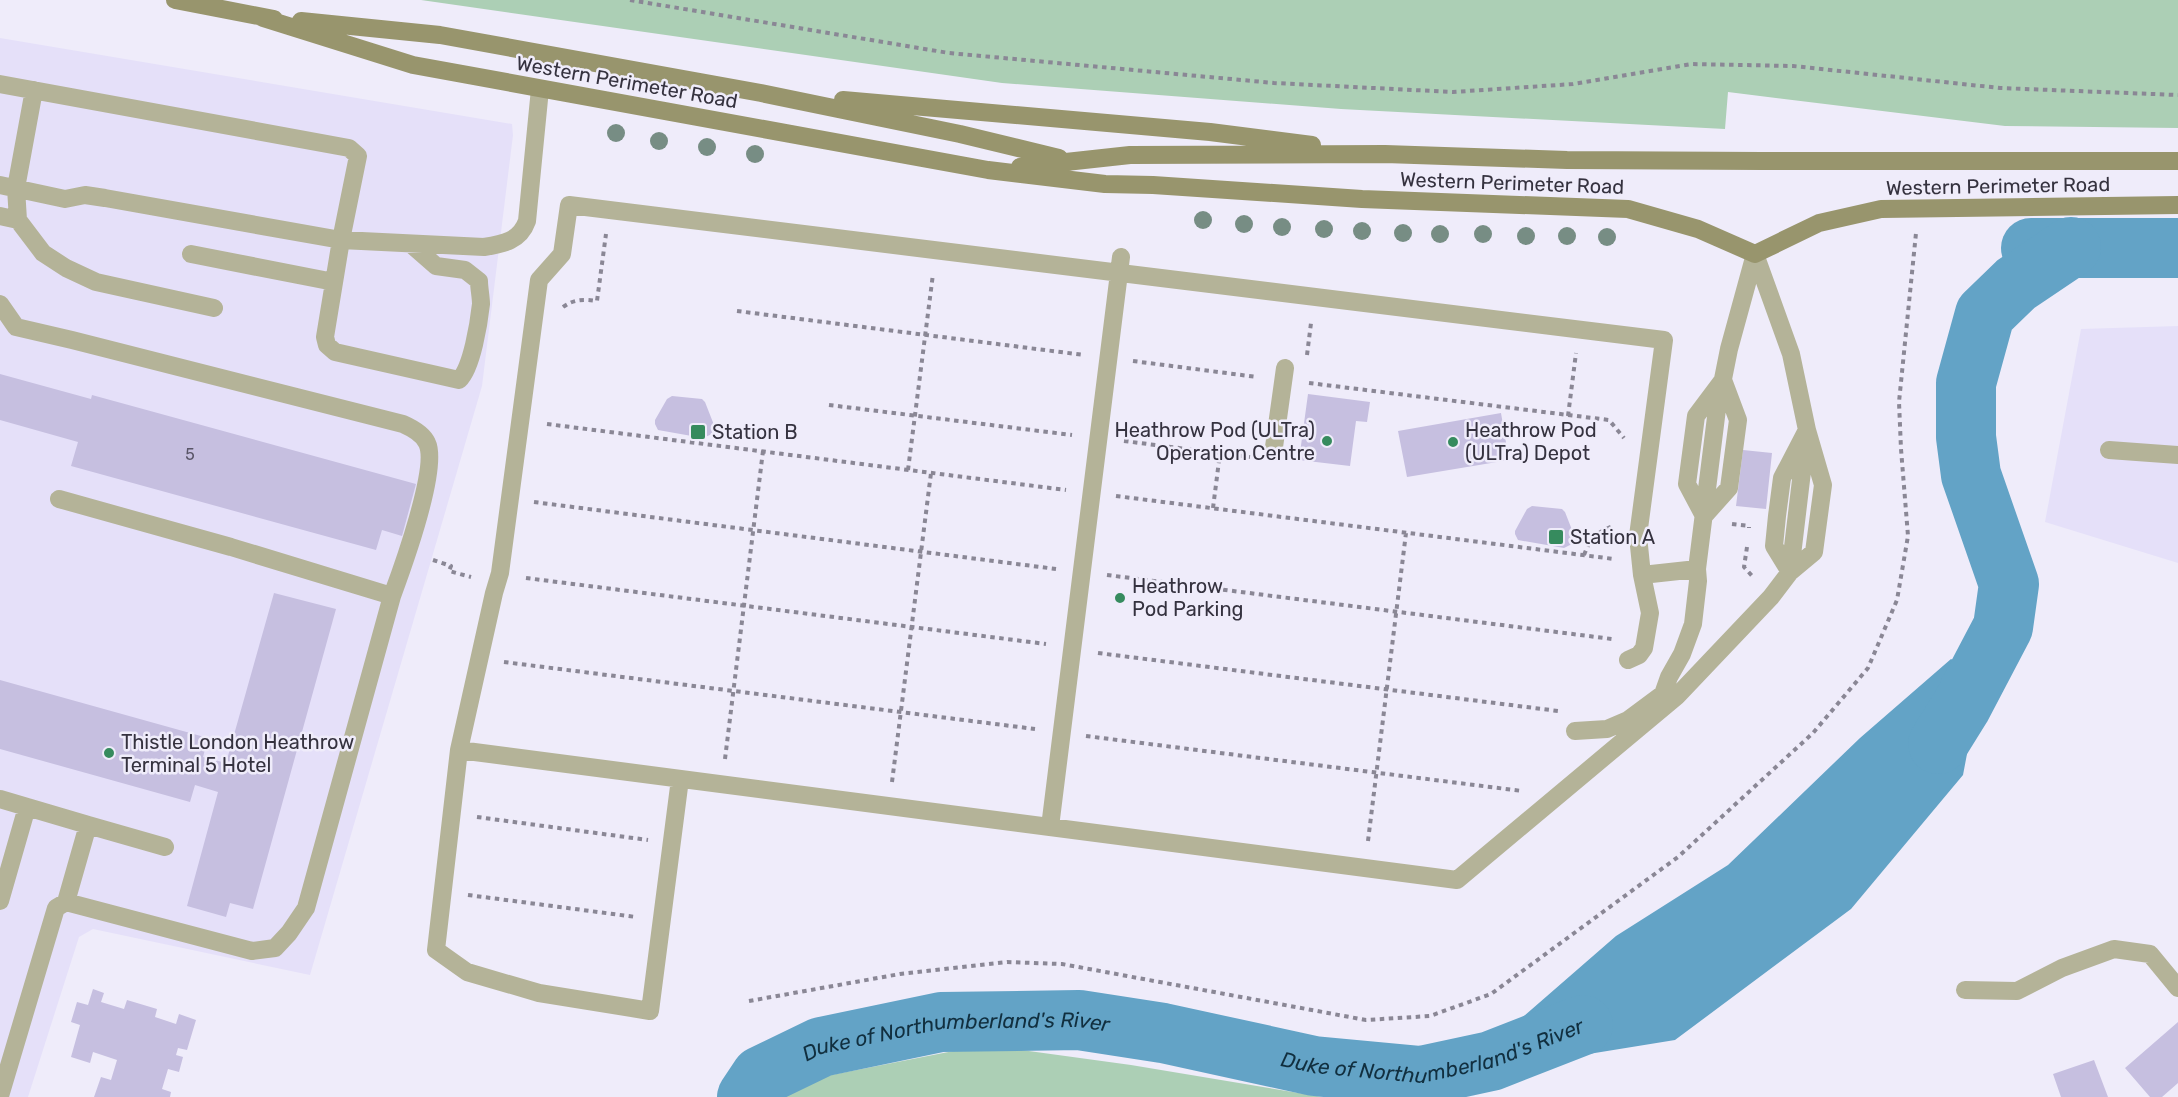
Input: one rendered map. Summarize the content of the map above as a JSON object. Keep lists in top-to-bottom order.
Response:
{
  "streets": {
    "street": ["Western Perimeter Road"]
  },
  "water": ["Duke of Northumberland's River"],
  "places": {
    "transit": ["Station B", "Station A"],
    "other": [
      "Heathrow Pod (ULTra) Operation Centre",
      "Heathrow Pod (ULTra) Depot",
      "Heathrow Pod Parking",
      "Thistle London Heathrow Terminal 5 Hotel"
    ]
  },
  "house_numbers": ["5"]
}
